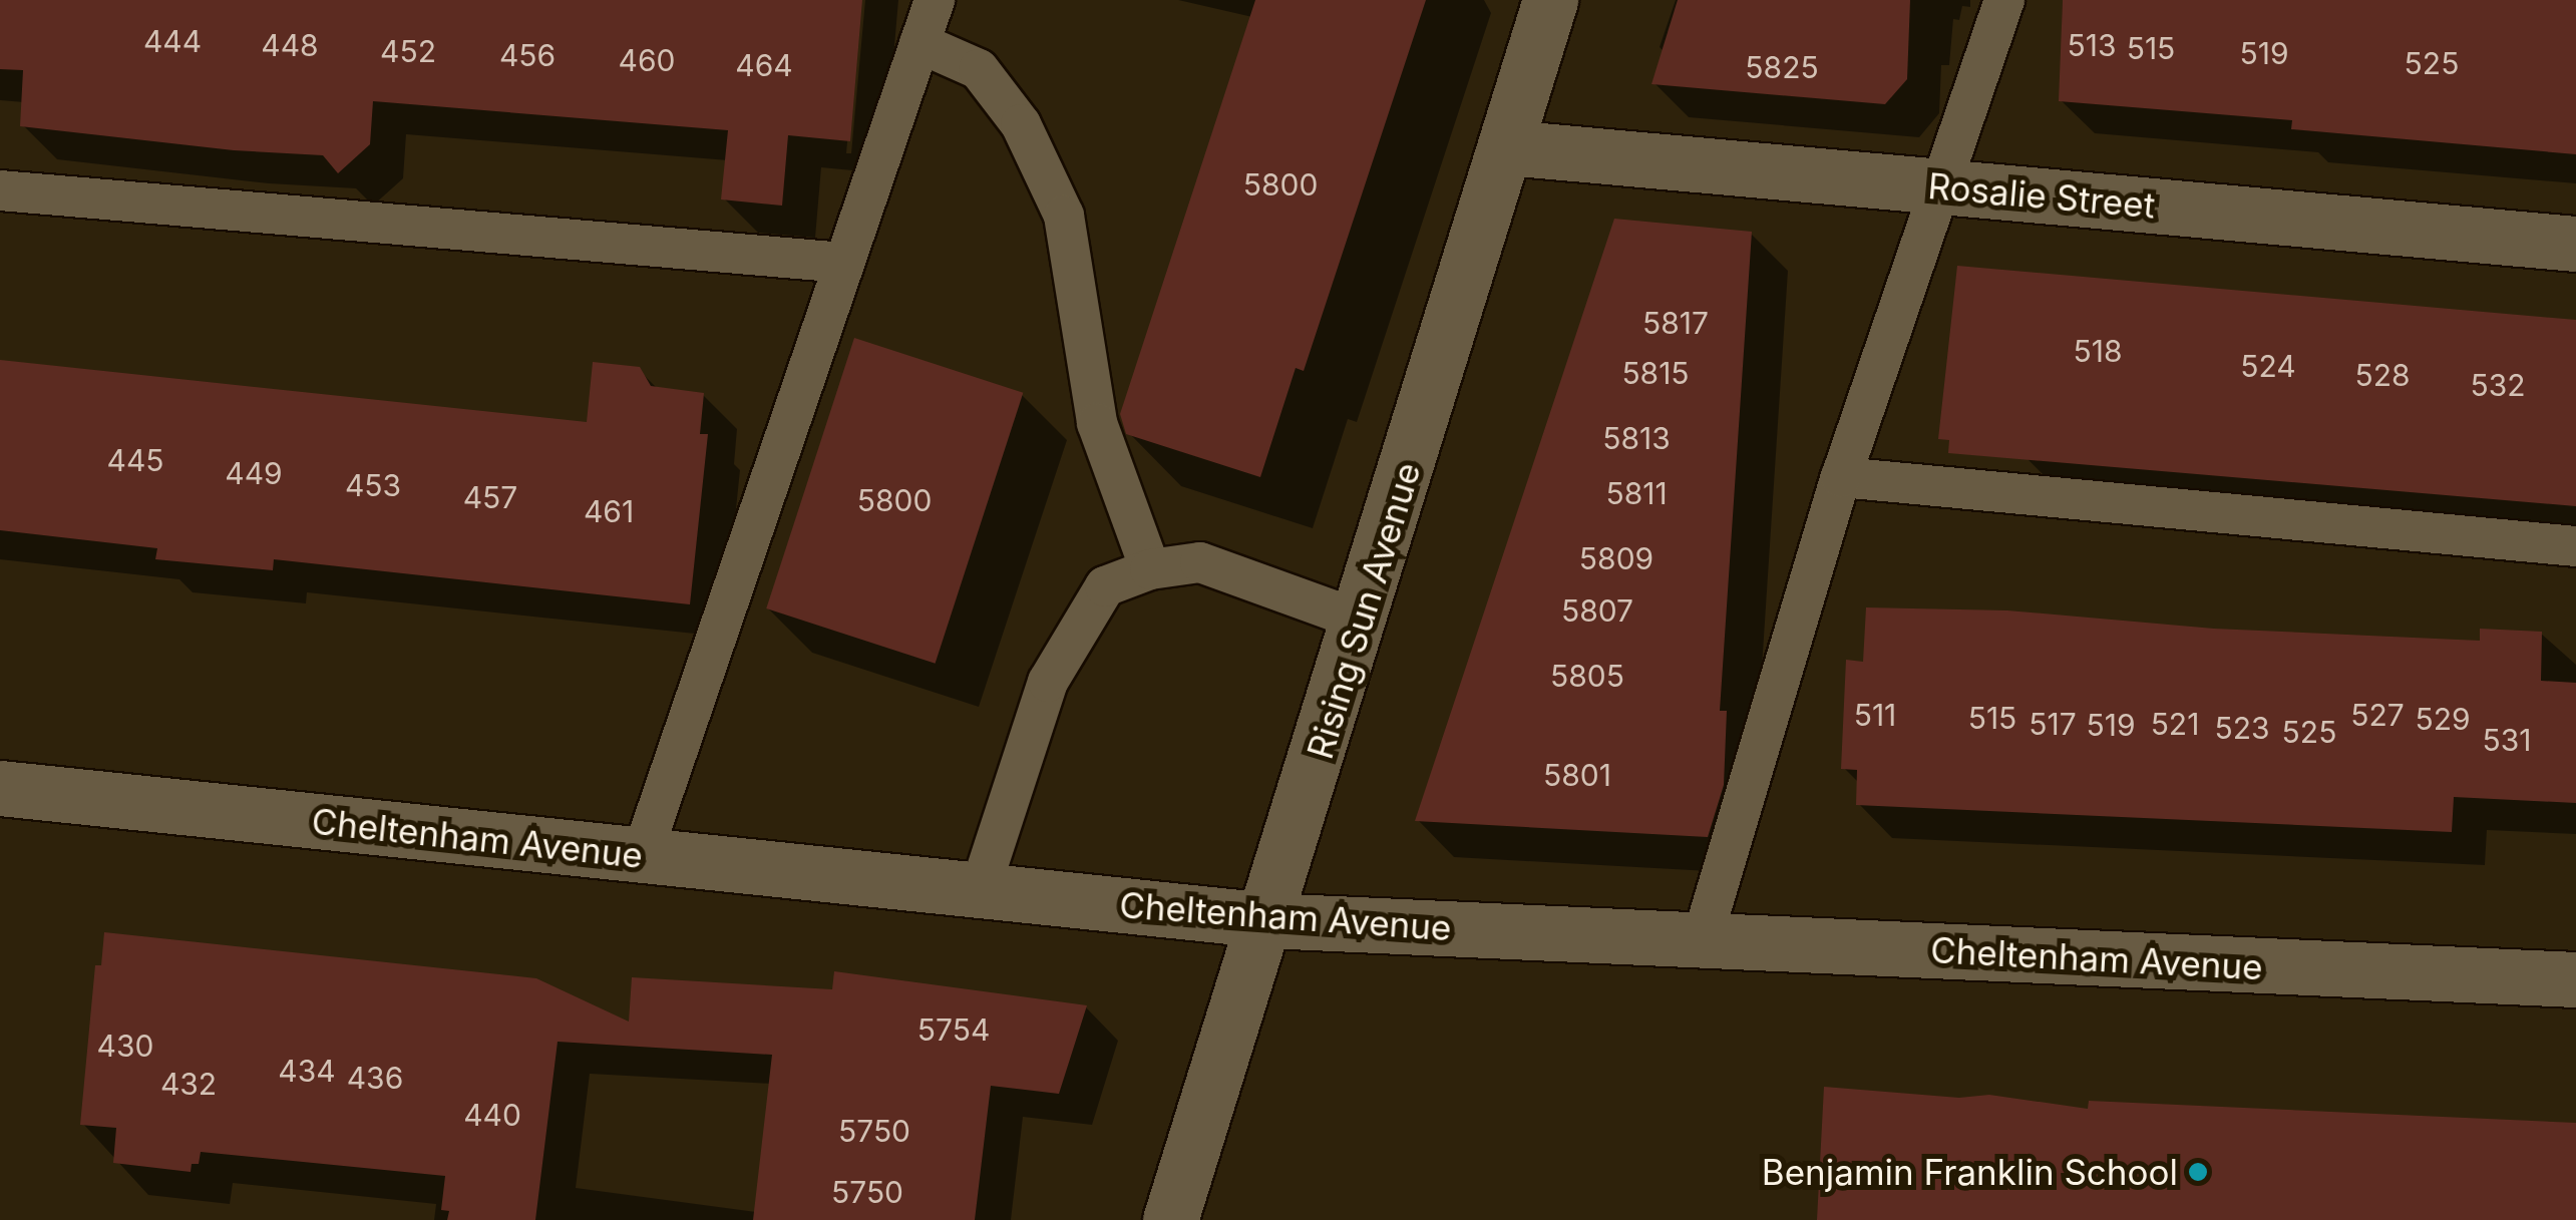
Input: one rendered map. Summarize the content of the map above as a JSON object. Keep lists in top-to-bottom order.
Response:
{
  "streets": {
    "street": ["Rosalie Street", "Rising Sun Avenue", "Cheltenham Avenue"]
  },
  "crossings": [
    ["Rosalie Street", "Rising Sun Avenue"],
    ["Rising Sun Avenue", "Cheltenham Avenue"]
  ],
  "places": ["Benjamin Franklin School"],
  "house_numbers": [
    "444",
    "448",
    "513",
    "515",
    "452",
    "519",
    "456",
    "460",
    "525",
    "464",
    "5825",
    "5800",
    "5817",
    "518",
    "524",
    "5815",
    "528",
    "532",
    "5813",
    "445",
    "449",
    "453",
    "5811",
    "457",
    "5800",
    "461",
    "5809",
    "5807",
    "5805",
    "511",
    "527",
    "515",
    "529",
    "517",
    "521",
    "519",
    "523",
    "525",
    "531",
    "5801",
    "5754",
    "430",
    "434",
    "436",
    "432",
    "440",
    "5750",
    "5750"
  ]
}
